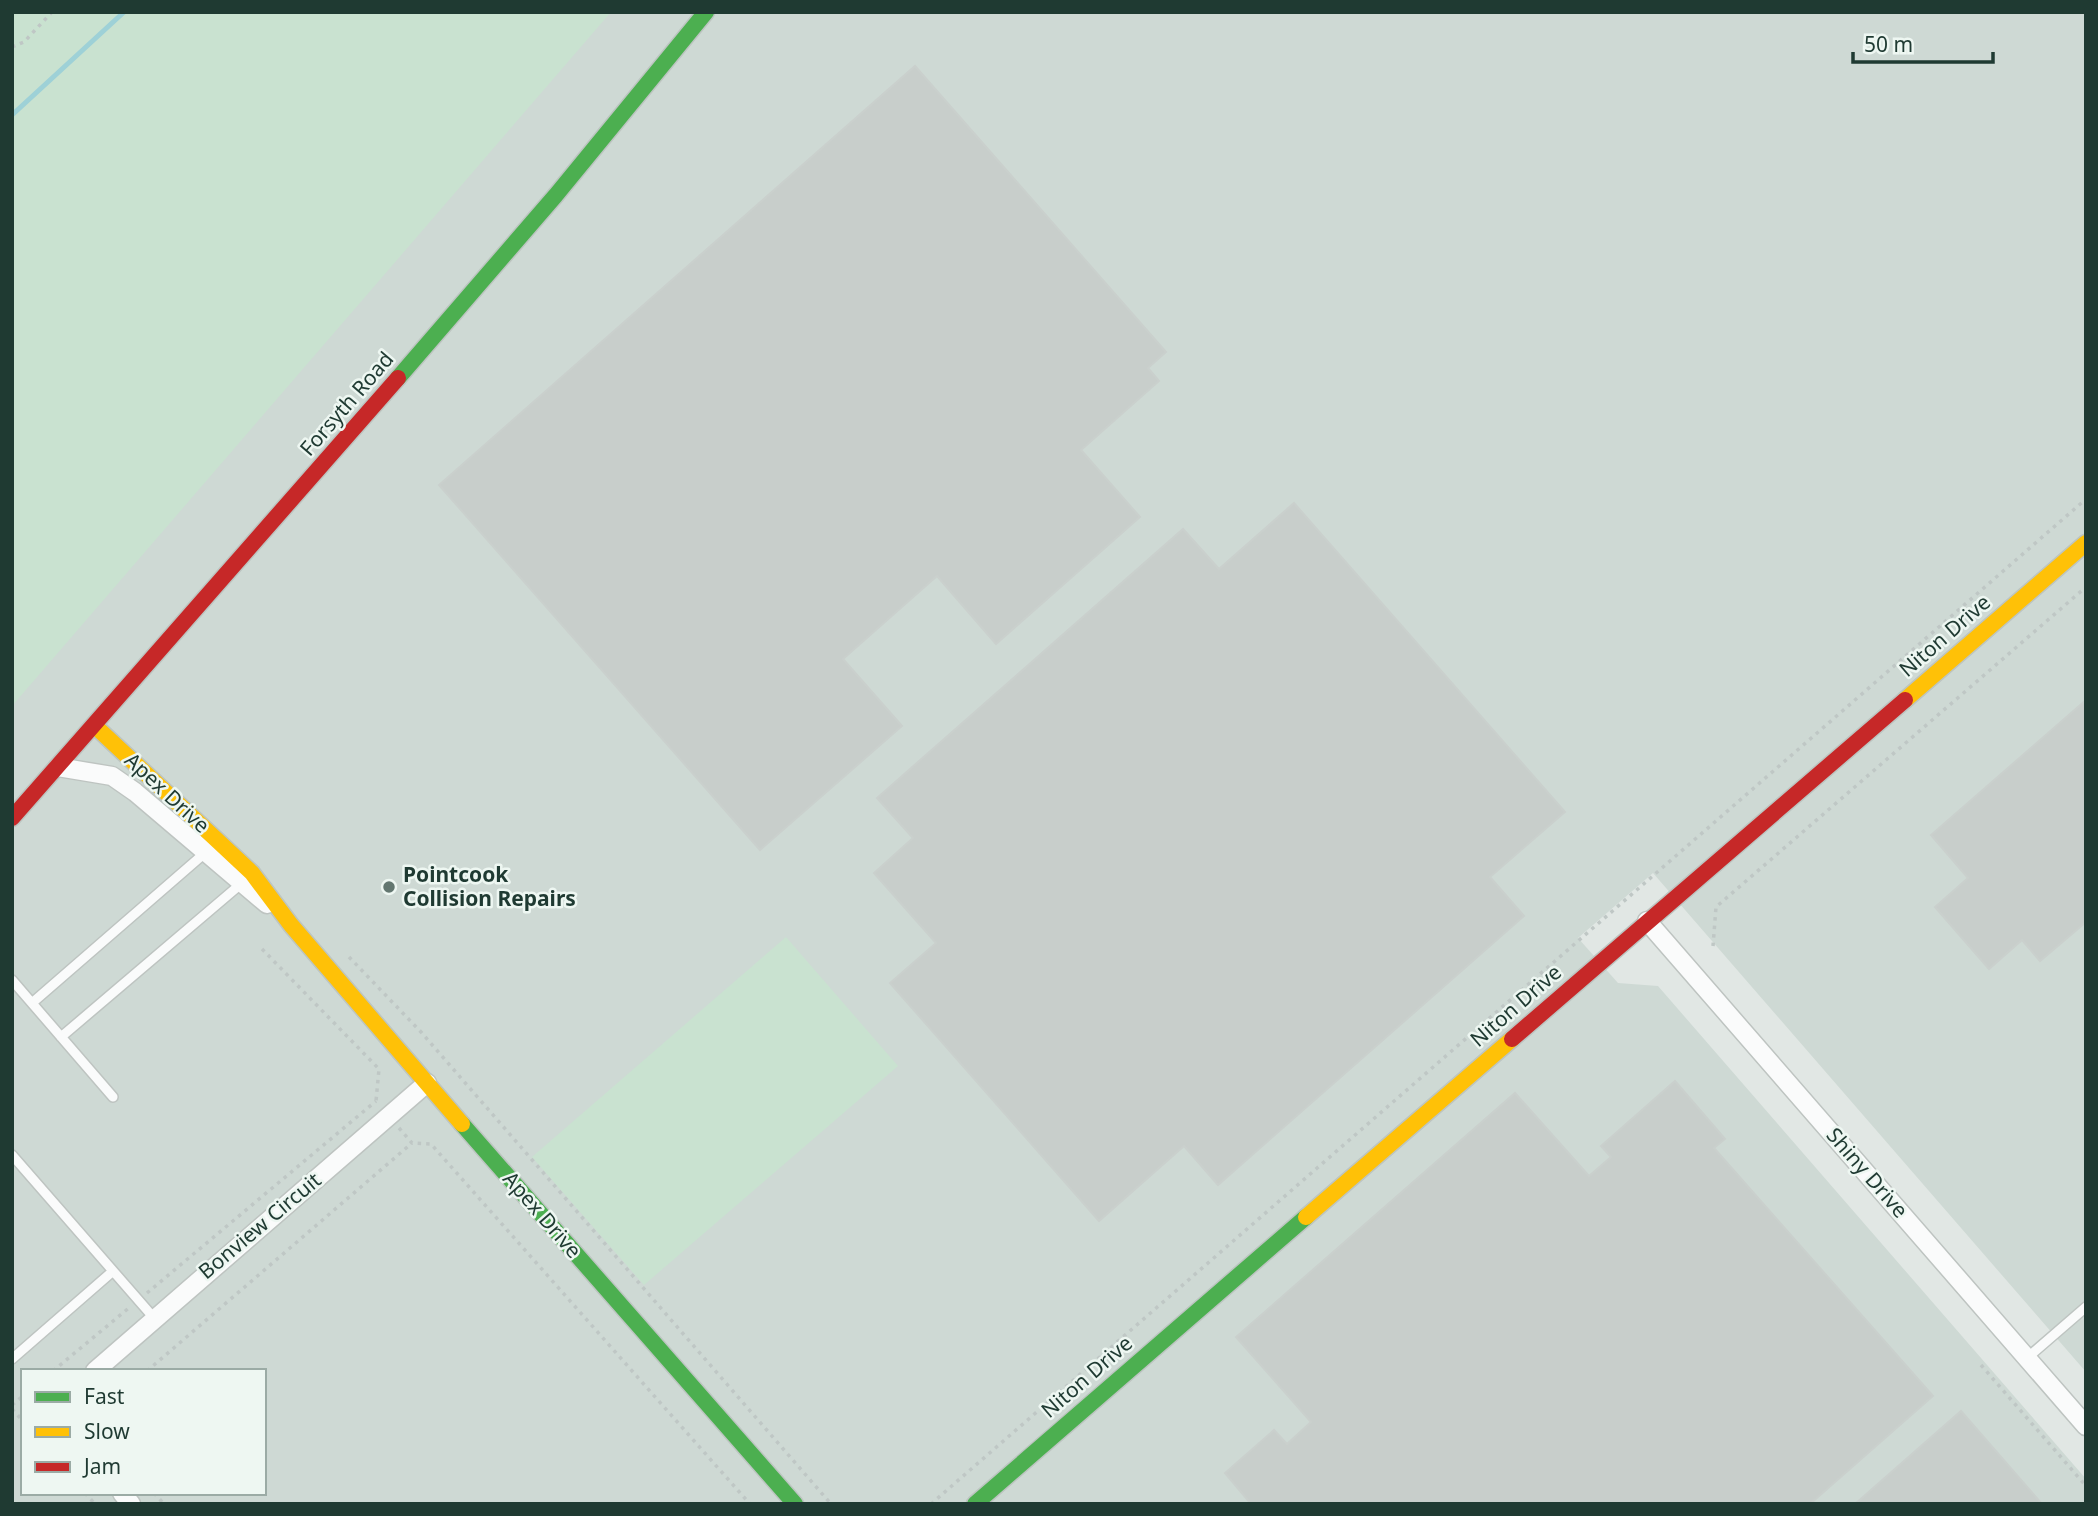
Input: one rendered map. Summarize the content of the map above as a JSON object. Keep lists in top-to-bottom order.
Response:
{
  "streets": {
    "street": [
      "Forsyth Road",
      "Niton Drive",
      "Apex Drive",
      "Shiny Drive",
      "Bonview Circuit"
    ]
  },
  "crossings": [
    ["Forsyth Road", "Apex Drive"],
    ["Niton Drive", "Shiny Drive"],
    ["Apex Drive", "Bonview Circuit"]
  ],
  "places": ["Pointcook Collision Repairs"],
  "legend": ["Fast", "Slow", "Jam"],
  "scale_bar": "50 m"
}
